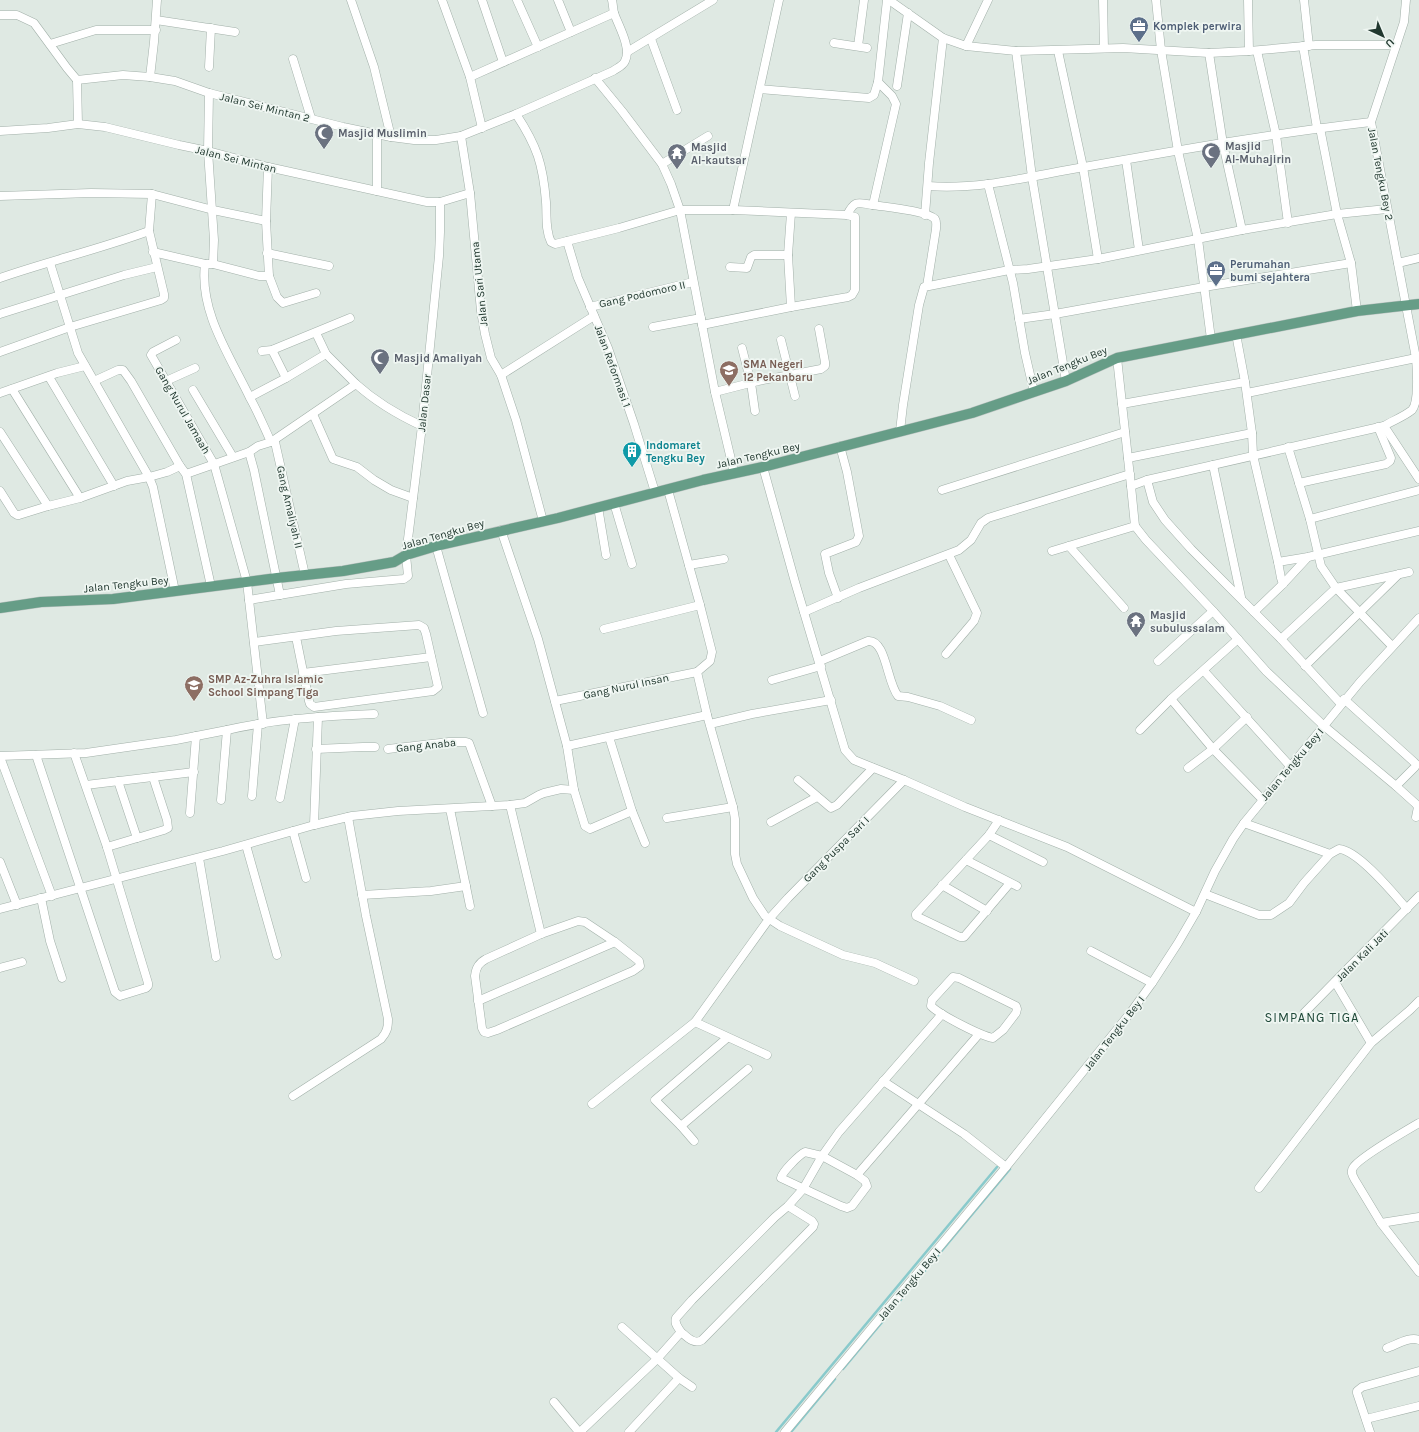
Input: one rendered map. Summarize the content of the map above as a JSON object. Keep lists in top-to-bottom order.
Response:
{
  "streets": {
    "main road": ["Jalan Tengku Bey"],
    "street": [
      "Jalan Sei Mintan 2",
      "Jalan Sei Mintan",
      "Jalan Tengku Bey 2",
      "Jalan Sari Utama",
      "Gang Podomoro II",
      "Jalan Reformasi 1",
      "Jalan Dasar",
      "Gang Nurul Jamaah",
      "Gang Amaliyah II",
      "Gang Nurul Insan",
      "Gang Anaba",
      "Jalan Tengku Bey I",
      "Gang Puspa Sari I",
      "Jalan Kali Jati"
    ]
  },
  "crossings": [
    ["Jalan Sei Mintan 2", "Jalan Sari Utama"],
    ["Jalan Sei Mintan", "Jalan Sari Utama"],
    ["Jalan Sei Mintan", "Jalan Dasar"],
    ["Jalan Tengku Bey 2", "Jalan Tengku Bey"],
    ["Jalan Sari Utama", "Jalan Tengku Bey"],
    ["Gang Podomoro II", "Jalan Reformasi 1"],
    ["Jalan Tengku Bey", "Jalan Reformasi 1"],
    ["Jalan Tengku Bey", "Jalan Dasar"],
    ["Jalan Tengku Bey", "Gang Nurul Jamaah"],
    ["Jalan Tengku Bey", "Gang Amaliyah II"],
    ["Jalan Dasar", "Gang Nurul Jamaah"]
  ],
  "districts": ["SIMPANG TIGA"],
  "places": {
    "office": ["Komplek perwira", "Perumahan bumi sejahtera"],
    "mosque": ["Masjid Muslimin", "Masjid Al-Muhajirin", "Masjid Amaliyah"],
    "temple": ["Masjid Al-kautsar", "Masjid subulussalam"],
    "school or university": ["SMA Negeri 12 Pekanbaru", "SMP Az-Zuhra Islamic School Simpang Tiga"],
    "building": ["Indomaret Tengku Bey"]
  },
  "north": "bottom right"
}
